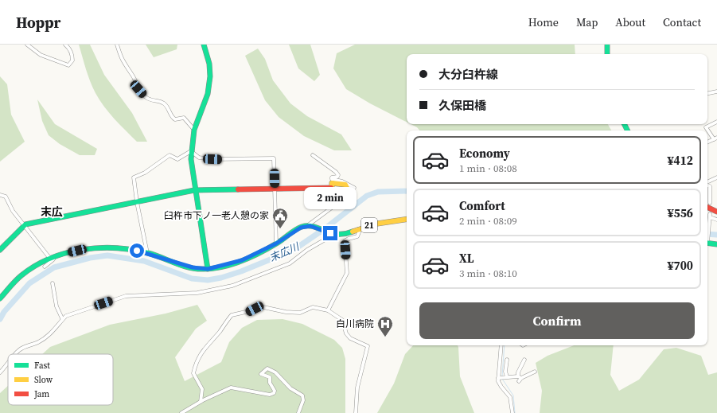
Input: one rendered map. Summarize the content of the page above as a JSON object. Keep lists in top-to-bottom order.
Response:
{
  "streets": {
    "main road": ["21"]
  },
  "districts": ["末広"],
  "water": ["末広川"],
  "places": {
    "public building": ["臼杵市下ノ一老人憩の家"],
    "hospital": ["白川病院"]
  },
  "legend": ["Fast", "Slow", "Jam"],
  "page": {
    "header": "Hoppr",
    "nav": [
      "Home",
      "Map",
      "About",
      "Contact"
    ],
    "banner": ["大分臼杵線", "久保田橋"],
    "list": [
      {
        "name": "Economy",
        "note": "1 min · 08:08",
        "value": "¥412"
      },
      {
        "name": "Comfort",
        "note": "2 min · 08:09",
        "value": "¥556"
      },
      {
        "name": "XL",
        "note": "3 min · 08:10",
        "value": "¥700"
      }
    ],
    "bubble": "2 min",
    "buttons": "Confirm"
  }
}
